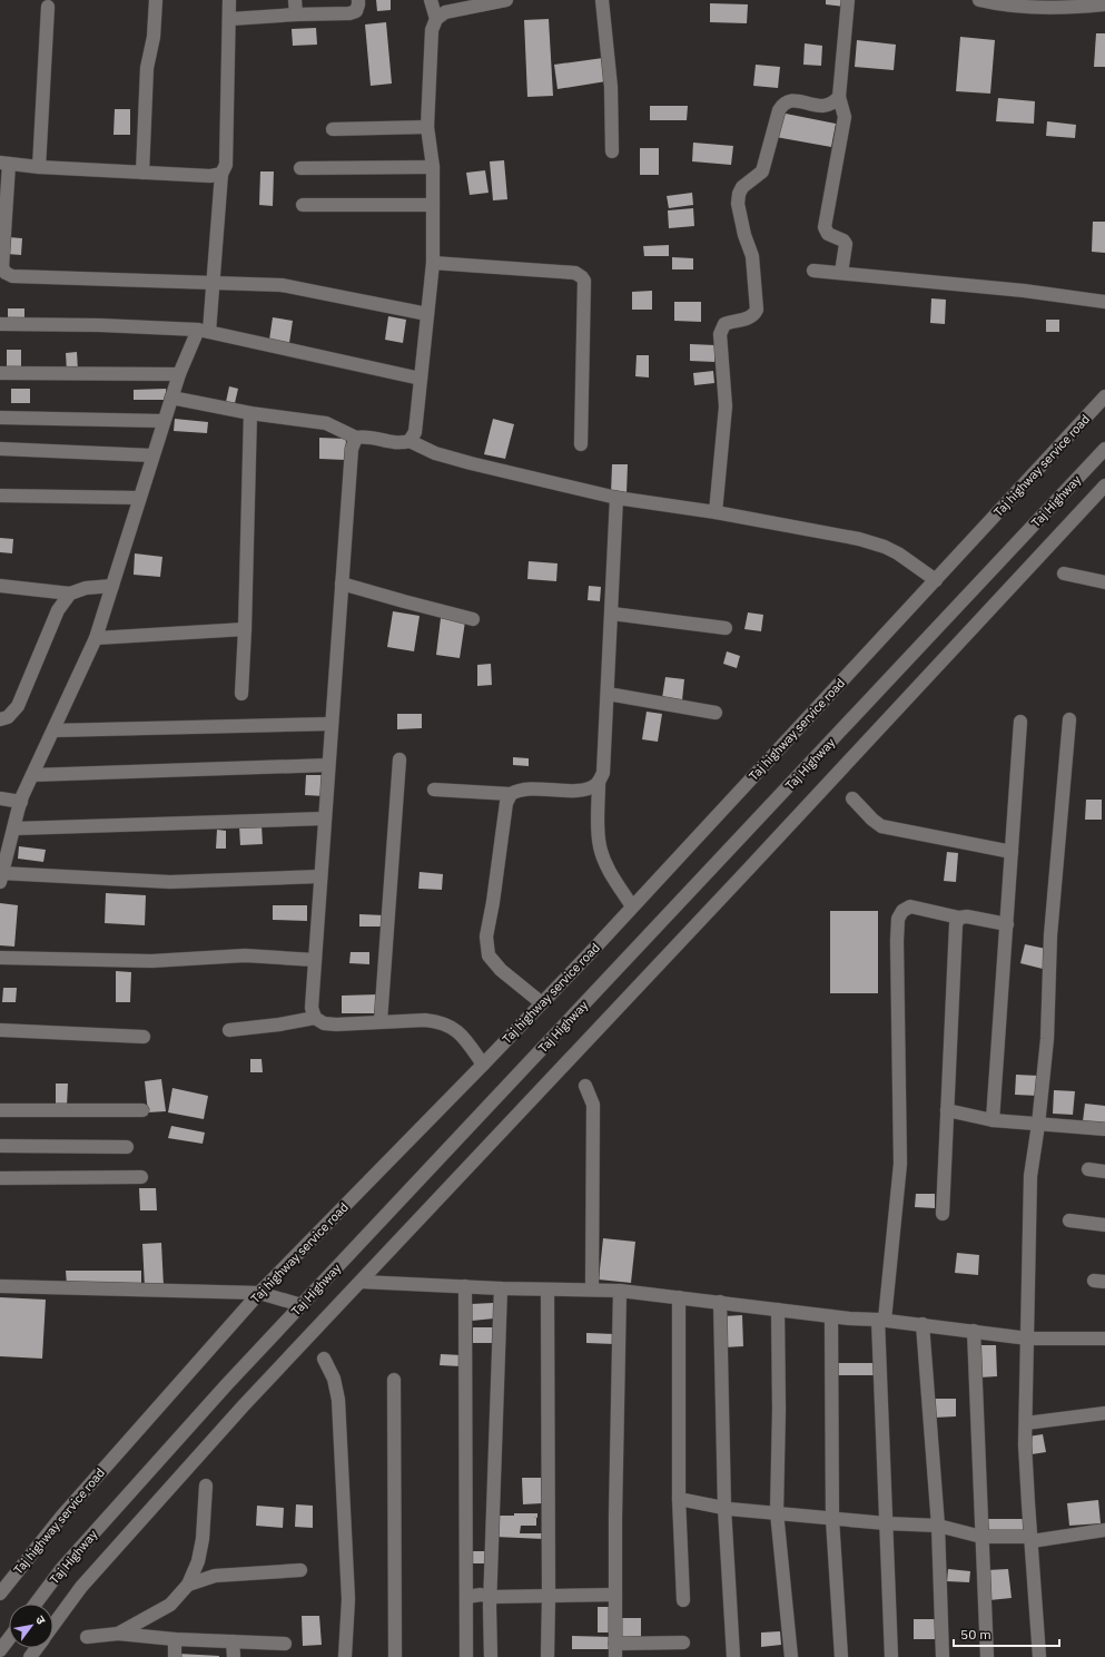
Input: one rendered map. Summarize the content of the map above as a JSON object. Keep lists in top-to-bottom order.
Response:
{
  "streets": {
    "street": ["Taj highway service road", "Taj Highway"]
  },
  "scale_bar": "50 m",
  "north": "top right"
}
